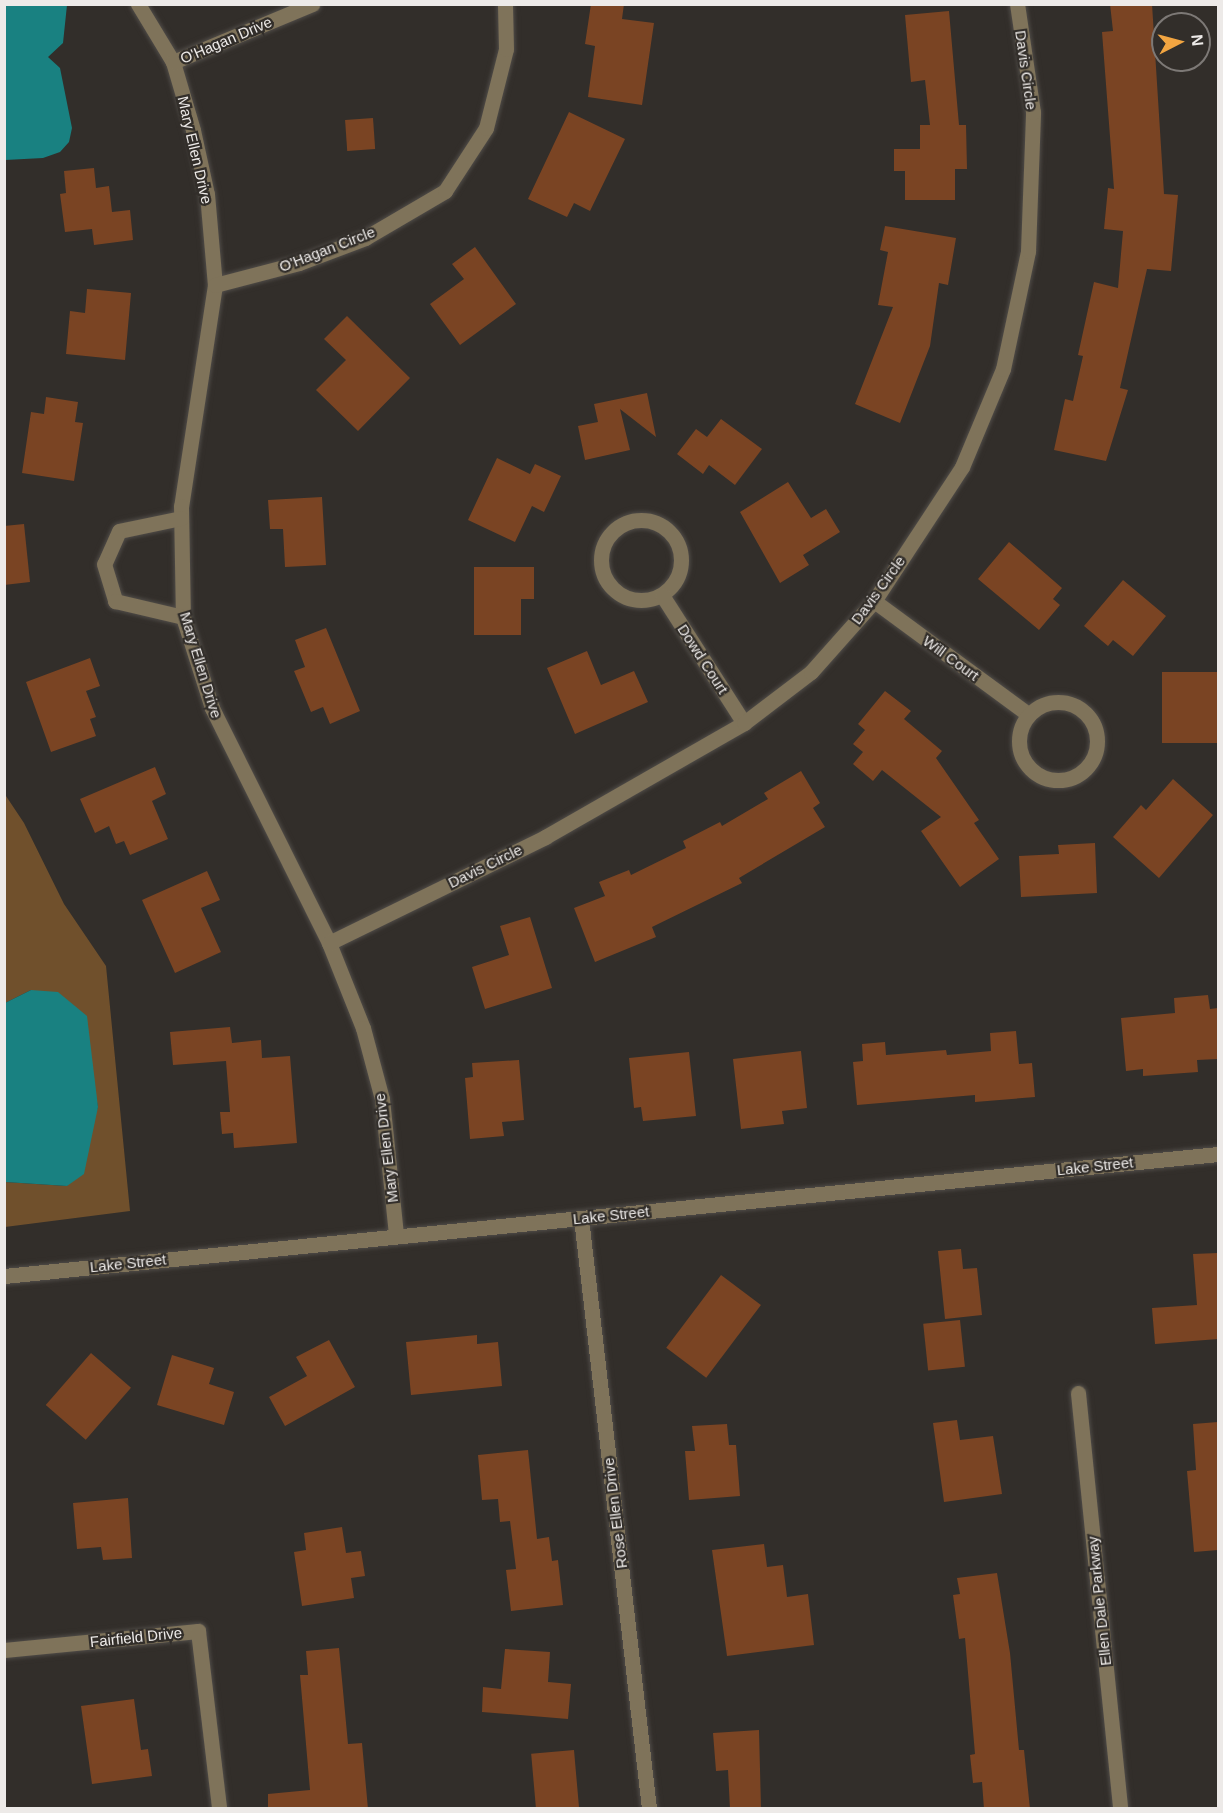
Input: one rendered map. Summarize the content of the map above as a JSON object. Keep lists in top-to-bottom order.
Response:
{
  "streets": {
    "street": [
      "O'Hagan Drive",
      "Davis Circle",
      "Mary Ellen Drive",
      "O'Hagan Circle",
      "Will Court",
      "Dowd Court",
      "Lake Street",
      "Rose Ellen Drive",
      "Ellen Dale Parkway",
      "Fairfield Drive"
    ]
  },
  "crossings": [
    ["O'Hagan Drive", "Mary Ellen Drive"],
    ["Davis Circle", "Mary Ellen Drive"],
    ["Davis Circle", "Will Court"],
    ["Davis Circle", "Dowd Court"],
    ["Mary Ellen Drive", "O'Hagan Circle"],
    ["Mary Ellen Drive", "Lake Street"],
    ["Lake Street", "Rose Ellen Drive"]
  ],
  "north": "right"
}
